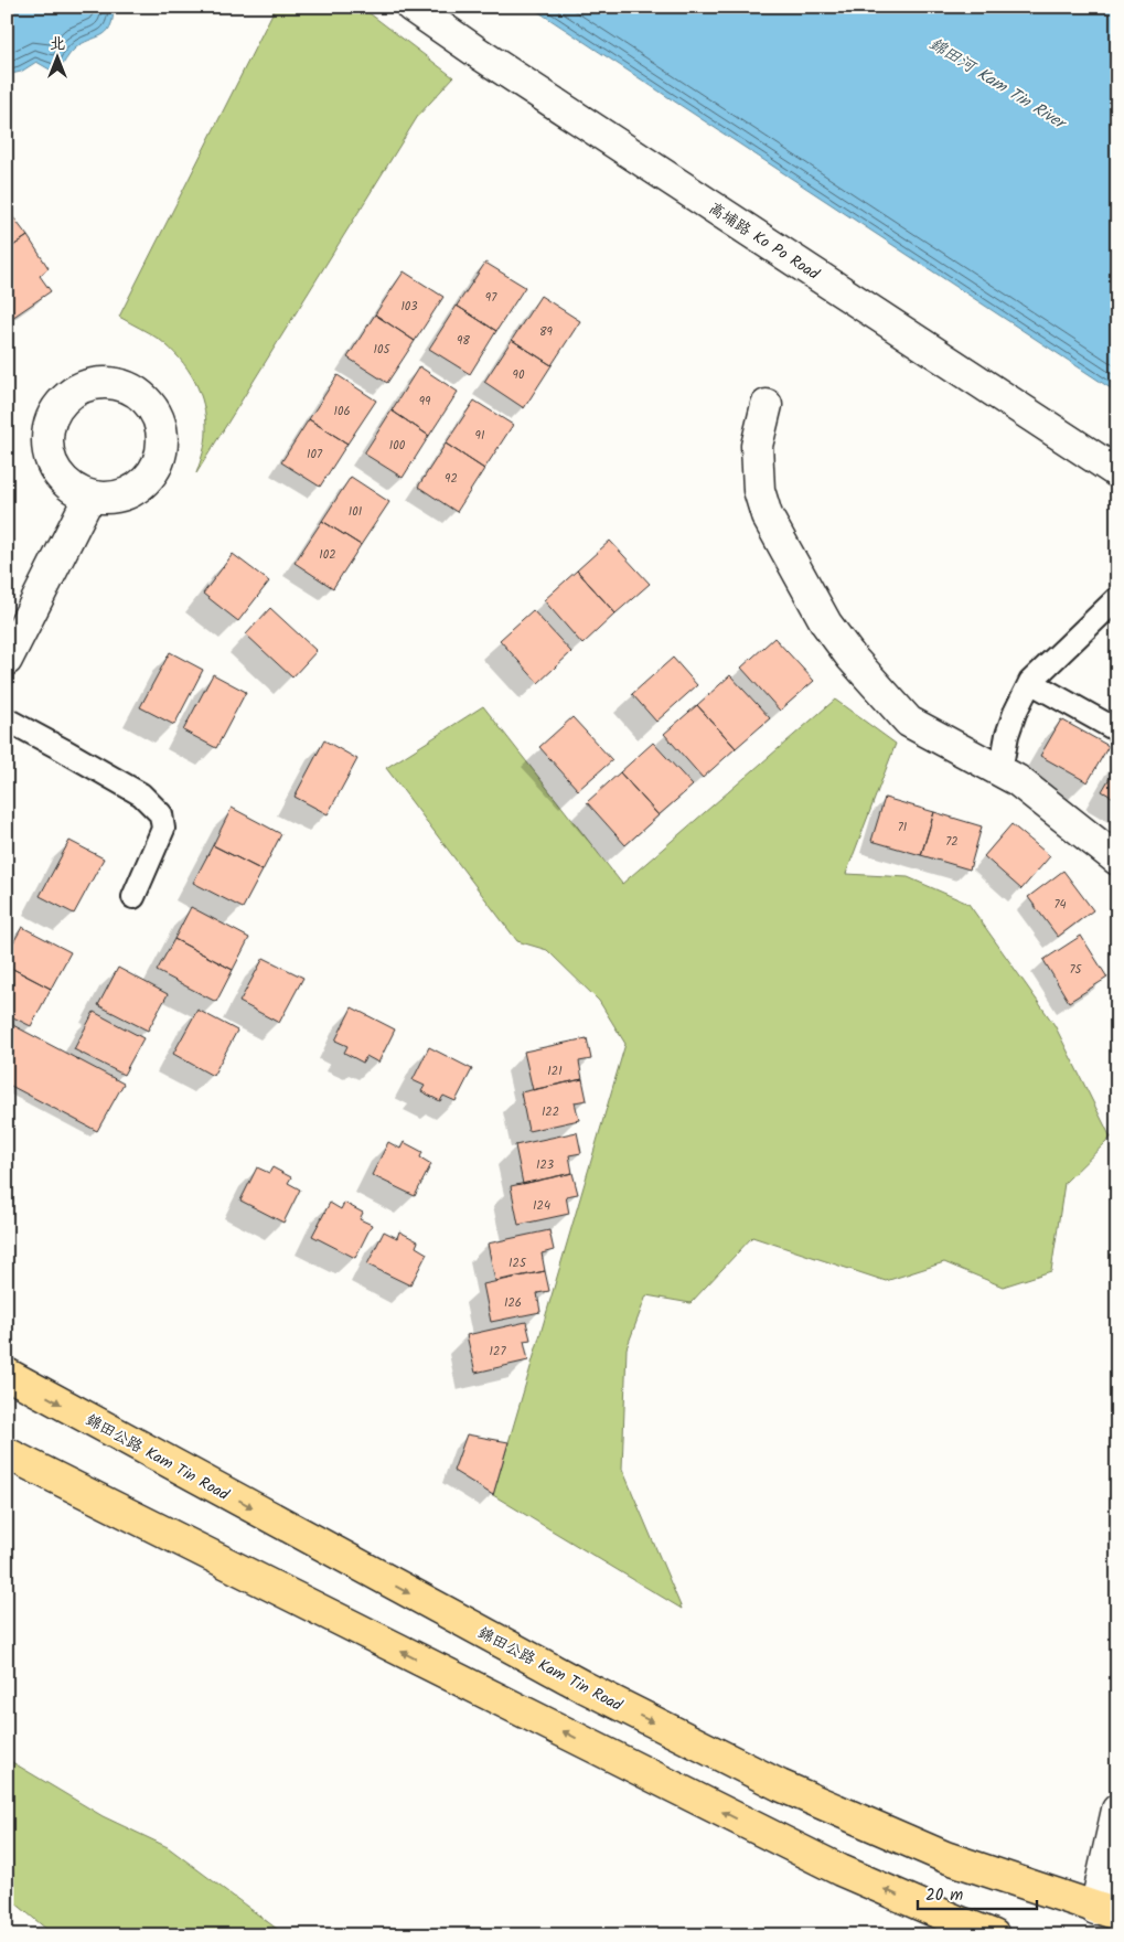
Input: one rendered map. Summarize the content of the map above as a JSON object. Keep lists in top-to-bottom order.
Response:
{
  "streets": {
    "main road": ["錦田公路 Kam Tin Road"],
    "street": ["高埔路 Ko Po Road"]
  },
  "water": ["錦田河 Kam Tin River"],
  "house_numbers": [
    "97",
    "103",
    "89",
    "98",
    "105",
    "90",
    "99",
    "106",
    "91",
    "100",
    "107",
    "92",
    "101",
    "102",
    "71",
    "72",
    "74",
    "75",
    "121",
    "122",
    "123",
    "124",
    "125",
    "126",
    "127"
  ],
  "scale_bar": "20 m",
  "north": "top"
}
